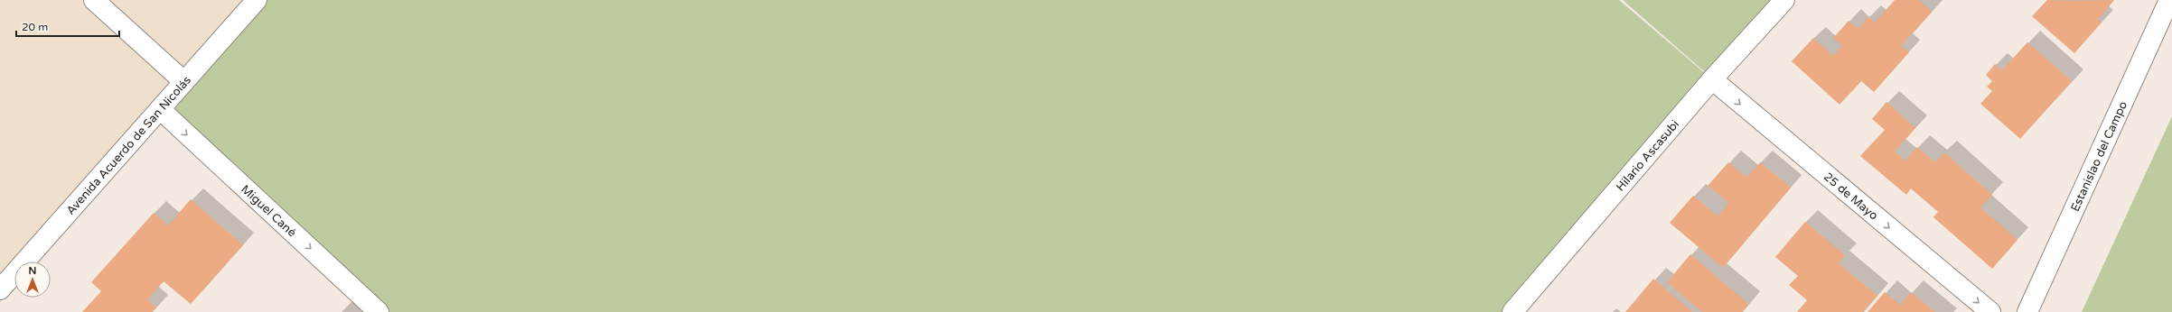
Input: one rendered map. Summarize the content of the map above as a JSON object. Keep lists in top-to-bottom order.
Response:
{
  "streets": {
    "street": [
      "Avenida Acuerdo de San Nicolás",
      "Hilario Ascasubi",
      "Estanislao del Campo",
      "25 de Mayo",
      "Miguel Cané"
    ]
  },
  "crossings": [
    ["Avenida Acuerdo de San Nicolás", "Miguel Cané"],
    ["Hilario Ascasubi", "25 de Mayo"]
  ],
  "one_way": ["25 de Mayo", "Miguel Cané"],
  "scale_bar": "20 m",
  "north": "top"
}
